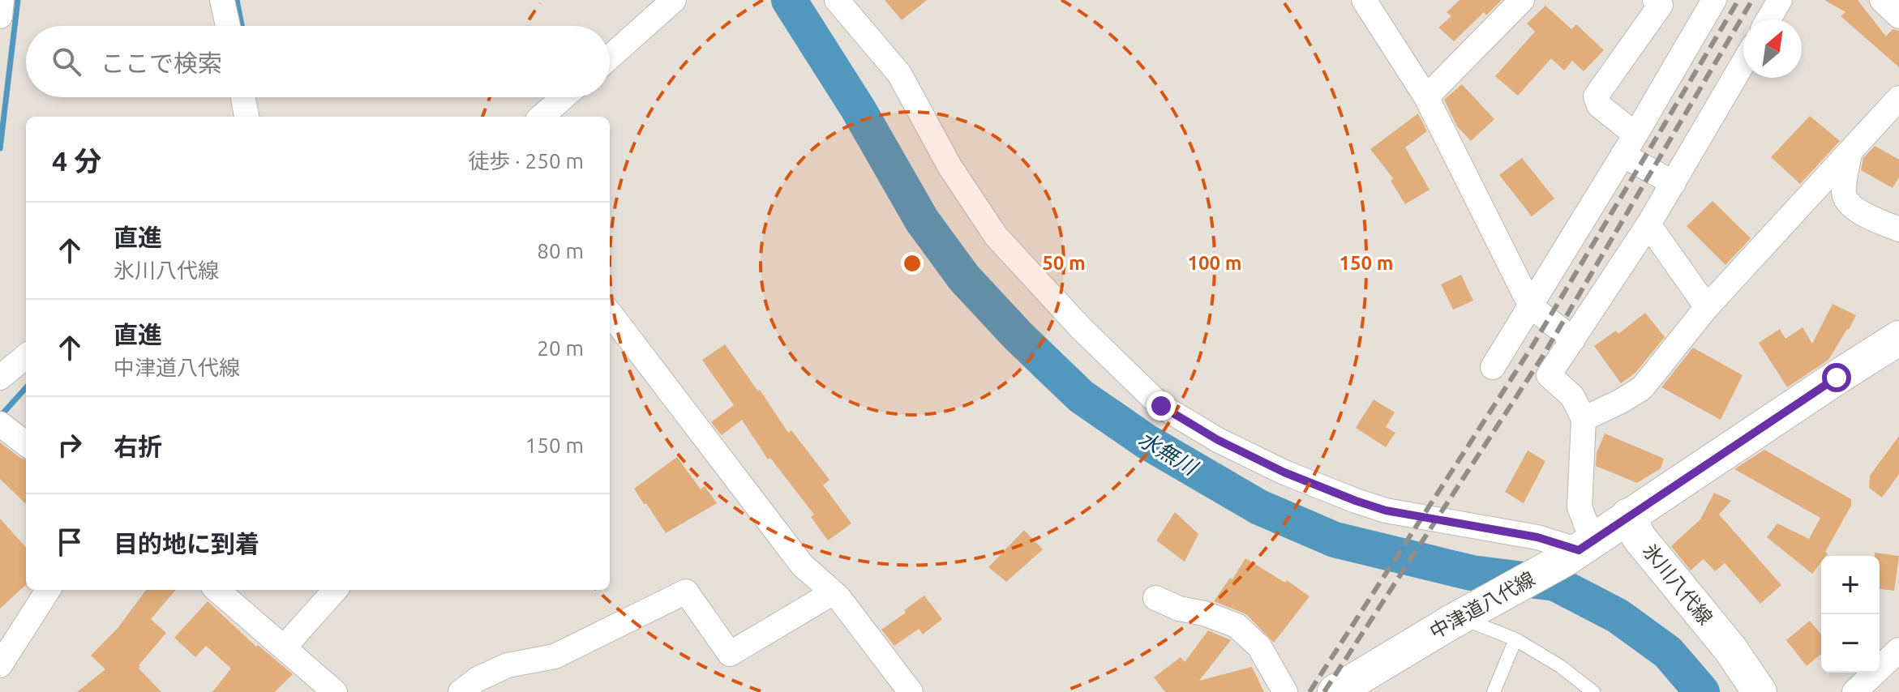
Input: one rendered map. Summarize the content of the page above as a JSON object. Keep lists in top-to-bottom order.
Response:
{
  "streets": {
    "main road": ["氷川八代線", "中津道八代線"]
  },
  "crossings": [
    ["氷川八代線", "中津道八代線"]
  ],
  "water": ["水無川"],
  "north": "top right",
  "page": {
    "search": "ここで検索",
    "heading": ["4 分", "徒歩 · 250 m"],
    "list": [
      ["直進", "氷川八代線", "80 m"],
      ["直進", "中津道八代線", "20 m"],
      ["右折", "150 m"],
      "目的地に到着"
    ],
    "map_buttons": ["+", "−"]
  },
  "rings": ["50 m", "100 m", "150 m"]
}
